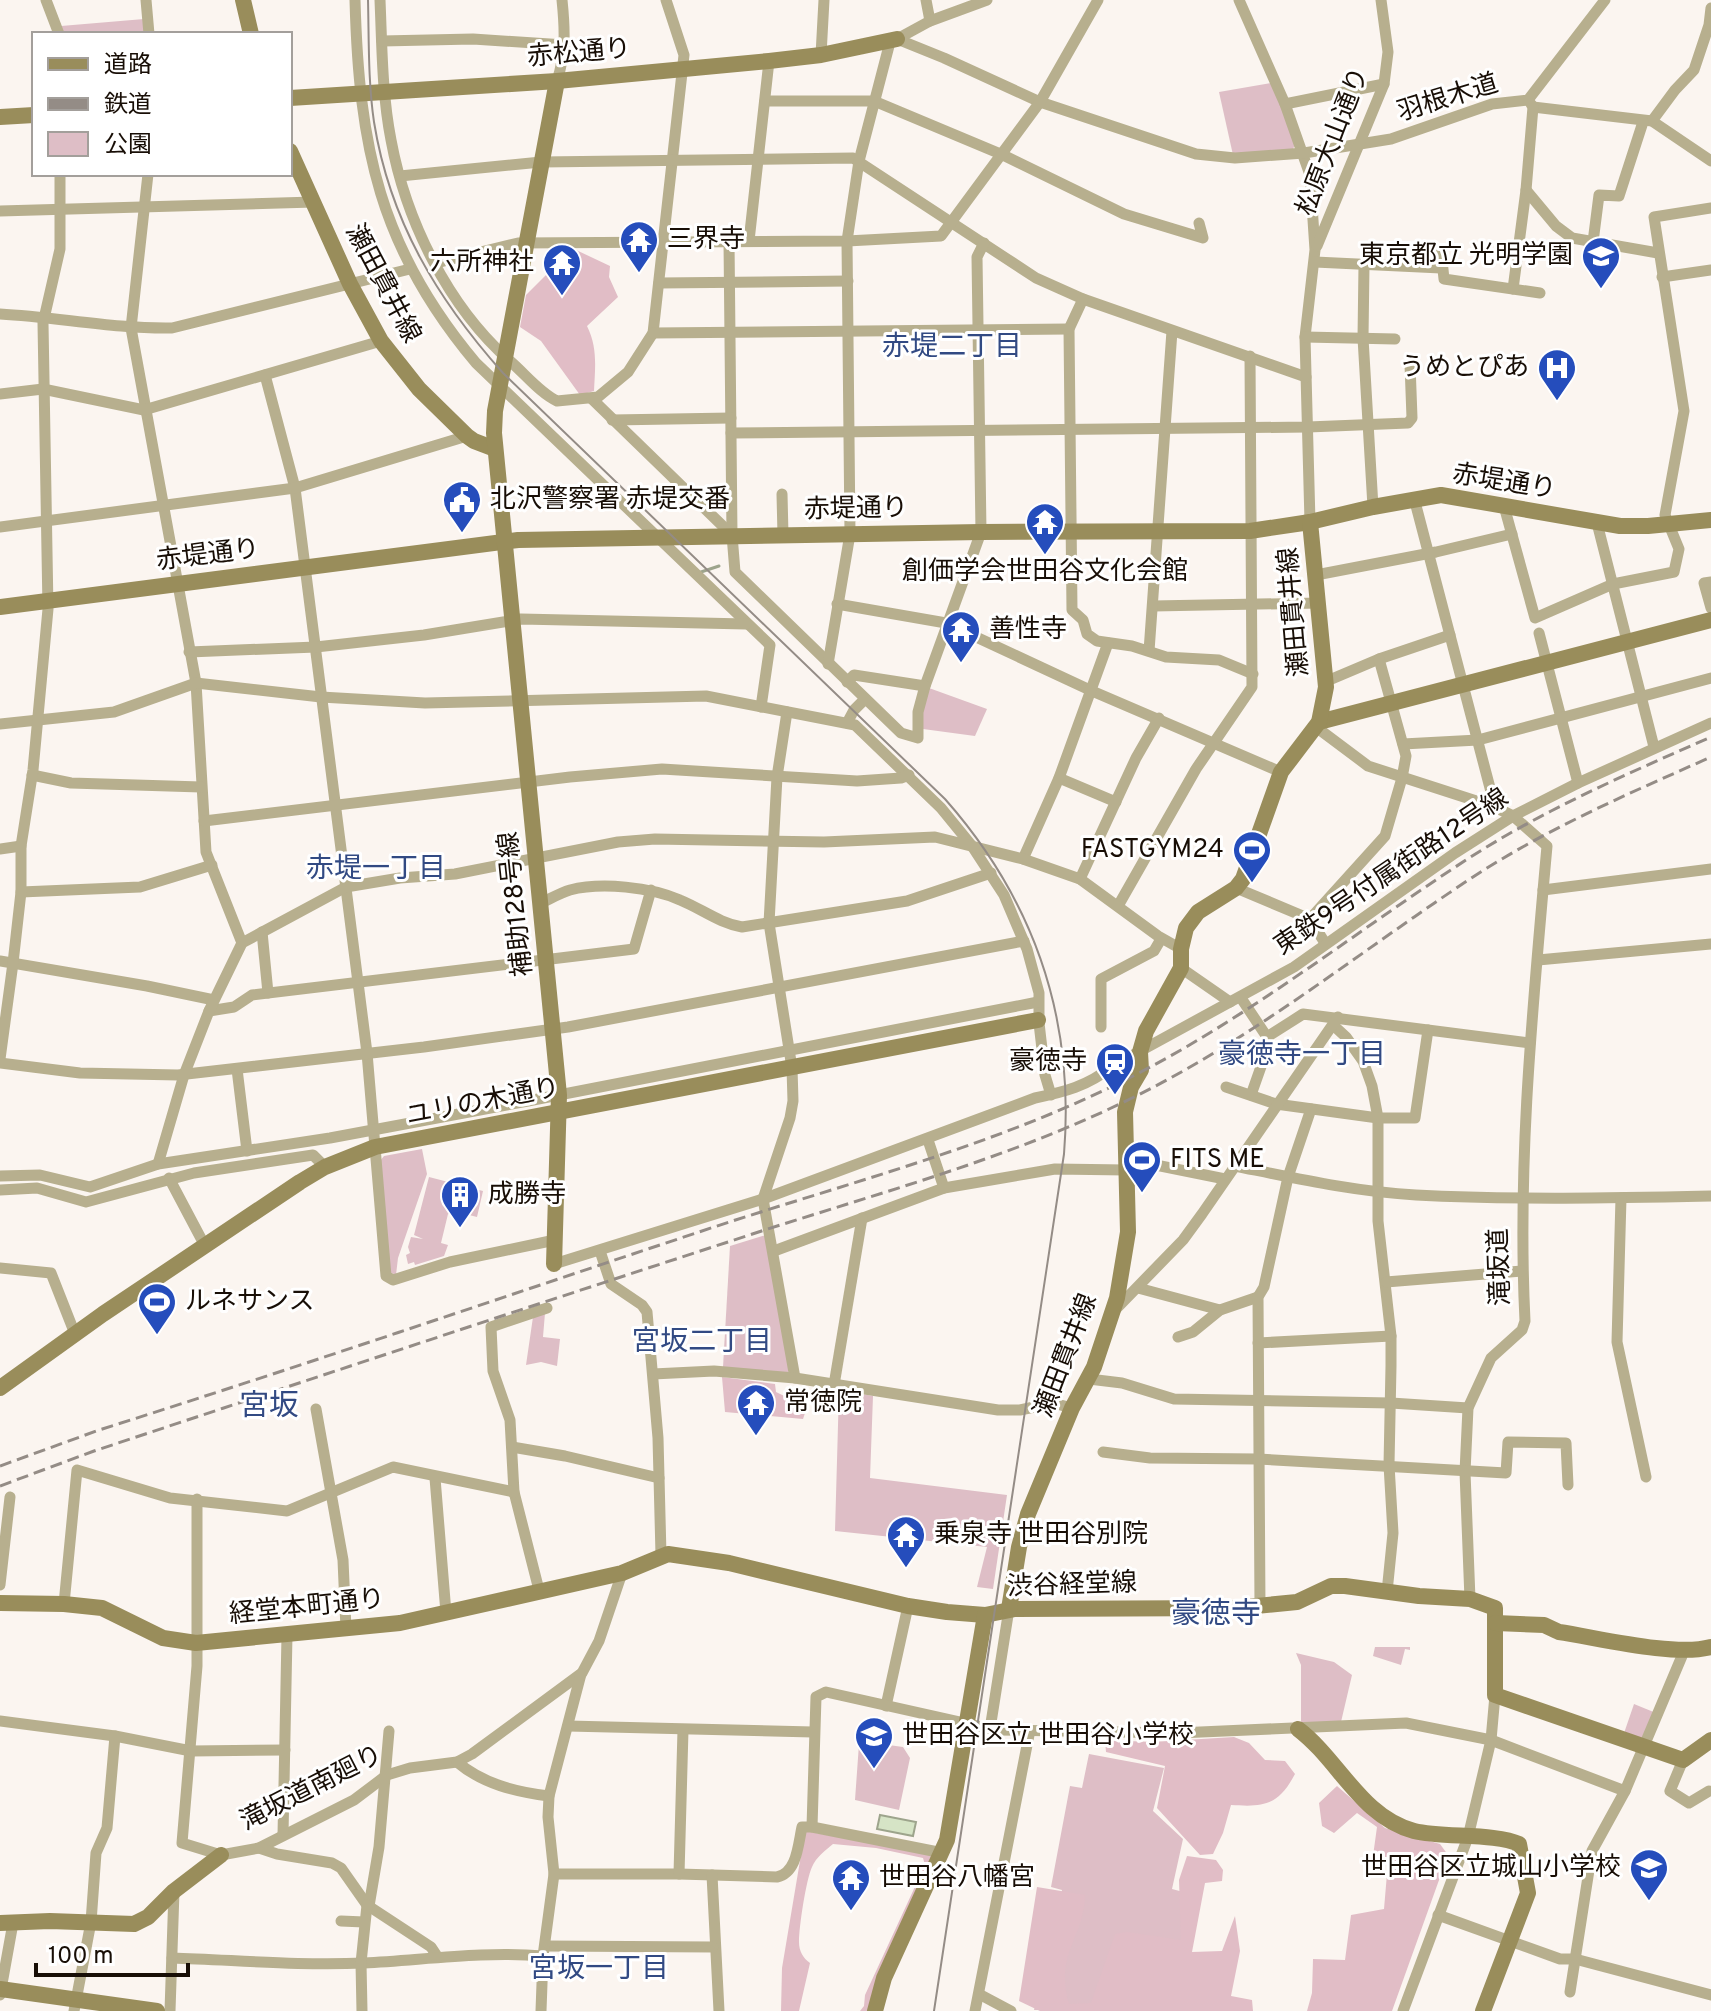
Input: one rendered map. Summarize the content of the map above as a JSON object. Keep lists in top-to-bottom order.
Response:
{
  "streets": {
    "street": [
      "赤松通り",
      "羽根木道",
      "松原大山通り",
      "瀬田貫井線",
      "赤堤通り",
      "東鉄9号付属街路12号線",
      "補助128号線",
      "ユリの木通り",
      "滝坂道",
      "渋谷経堂線",
      "経堂本町通り",
      "滝坂道南廻り"
    ]
  },
  "crossings": [
    ["赤松通り", "羽根木道"],
    ["羽根木道", "松原大山通り"],
    ["瀬田貫井線", "赤堤通り"],
    ["瀬田貫井線", "東鉄9号付属街路12号線"],
    ["瀬田貫井線", "渋谷経堂線"],
    ["赤堤通り", "補助128号線"],
    ["東鉄9号付属街路12号線", "補助128号線"],
    ["補助128号線", "ユリの木通り"],
    ["滝坂道", "渋谷経堂線"],
    ["経堂本町通り", "滝坂道南廻り"]
  ],
  "districts": [
    "赤堤二丁目",
    "赤堤一丁目",
    "豪徳寺一丁目",
    "宮坂二丁目",
    "宮坂",
    "豪徳寺",
    "宮坂一丁目"
  ],
  "places": {
    "temple": [
      "三界寺",
      "六所神社",
      "創価学会世田谷文化会館",
      "善性寺",
      "常徳院",
      "乗泉寺 世田谷別院",
      "世田谷八幡宮"
    ],
    "school or university": ["東京都立 光明学園", "世田谷区立 世田谷小学校", "世田谷区立城山小学校"],
    "hospital": ["うめとぴあ"],
    "public building": ["北沢警察署 赤堤交番"],
    "sports": ["FASTGYM24", "FITS ME", "ルネサンス"],
    "station": ["豪徳寺"],
    "building": ["成勝寺"]
  },
  "legend": ["道路", "鉄道", "公園"],
  "scale_bar": "100 m"
}
